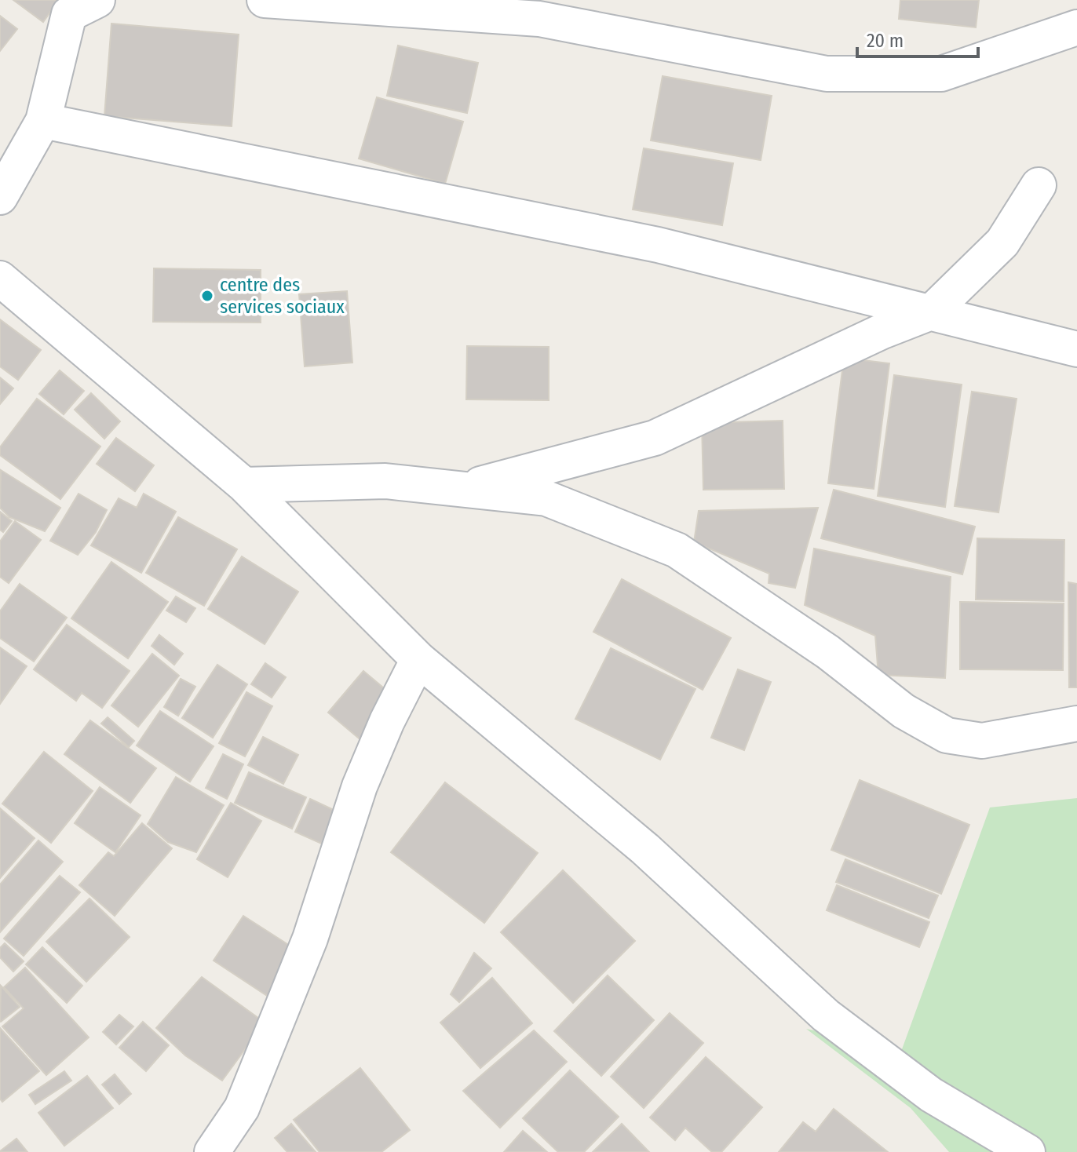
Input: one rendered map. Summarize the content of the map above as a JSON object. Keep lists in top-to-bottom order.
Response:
{
  "places": ["centre des services sociaux"],
  "scale_bar": "20 m"
}
